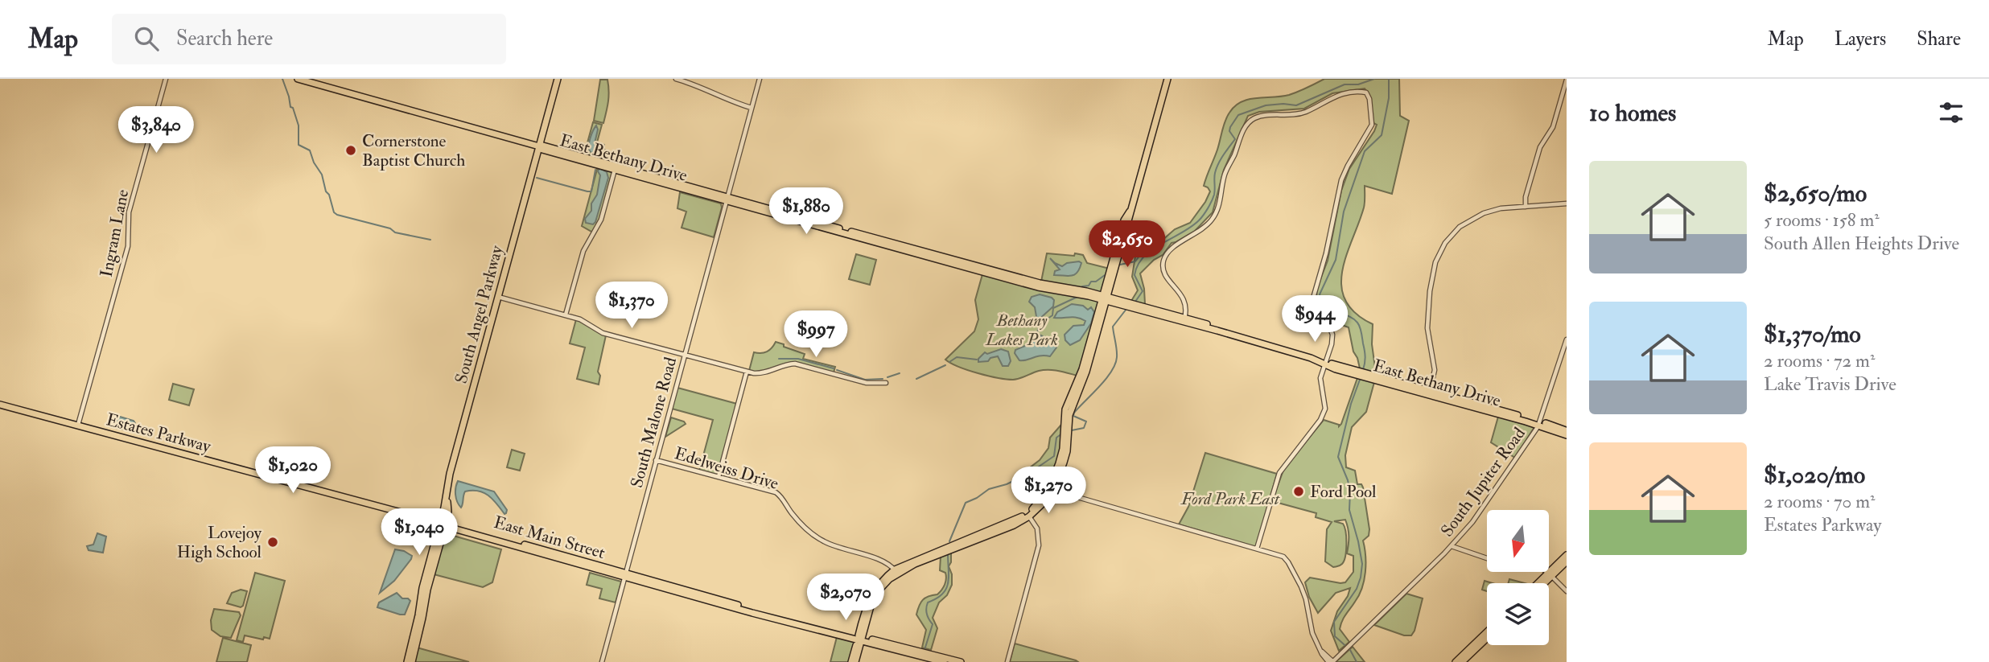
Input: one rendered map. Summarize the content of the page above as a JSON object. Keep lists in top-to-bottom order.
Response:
{
  "streets": {
    "main road": [
      "East Bethany Drive",
      "South Angel Parkway",
      "Estates Parkway",
      "East Main Street"
    ],
    "street": [
      "Ingram Lane",
      "South Malone Road",
      "Edelweiss Drive",
      "South Jupiter Road"
    ]
  },
  "crossings": [
    ["East Bethany Drive", "South Angel Parkway"],
    ["East Bethany Drive", "South Malone Road"],
    ["East Bethany Drive", "South Jupiter Road"],
    ["Ingram Lane", "Estates Parkway"],
    ["South Angel Parkway", "Estates Parkway"],
    ["South Angel Parkway", "East Main Street"],
    ["South Malone Road", "Edelweiss Drive"],
    ["South Malone Road", "East Main Street"],
    ["Estates Parkway", "East Main Street"]
  ],
  "parks": ["Bethany Lakes Park", "Ford Park East"],
  "places": ["Cornerstone Baptist Church", "Ford Pool", "Lovejoy High School"],
  "north": "bottom",
  "page": {
    "header": "Map",
    "search": "Search here",
    "nav": ["Map", "Layers", "Share"],
    "heading": "10 homes",
    "price": [
      "$3,840",
      "$1,880",
      "$2,650",
      "$1,370",
      "$944",
      "$997",
      "$1,020",
      "$1,270",
      "$1,040",
      "$2,070"
    ],
    "list": [
      {
        "name": "$2,650/mo",
        "note": "5 rooms · 158 m² · South Allen Heights Drive"
      },
      {
        "name": "$1,370/mo",
        "note": "2 rooms · 72 m² · Lake Travis Drive"
      },
      {
        "name": "$1,020/mo",
        "note": "2 rooms · 70 m² · Estates Parkway"
      }
    ]
  }
}
